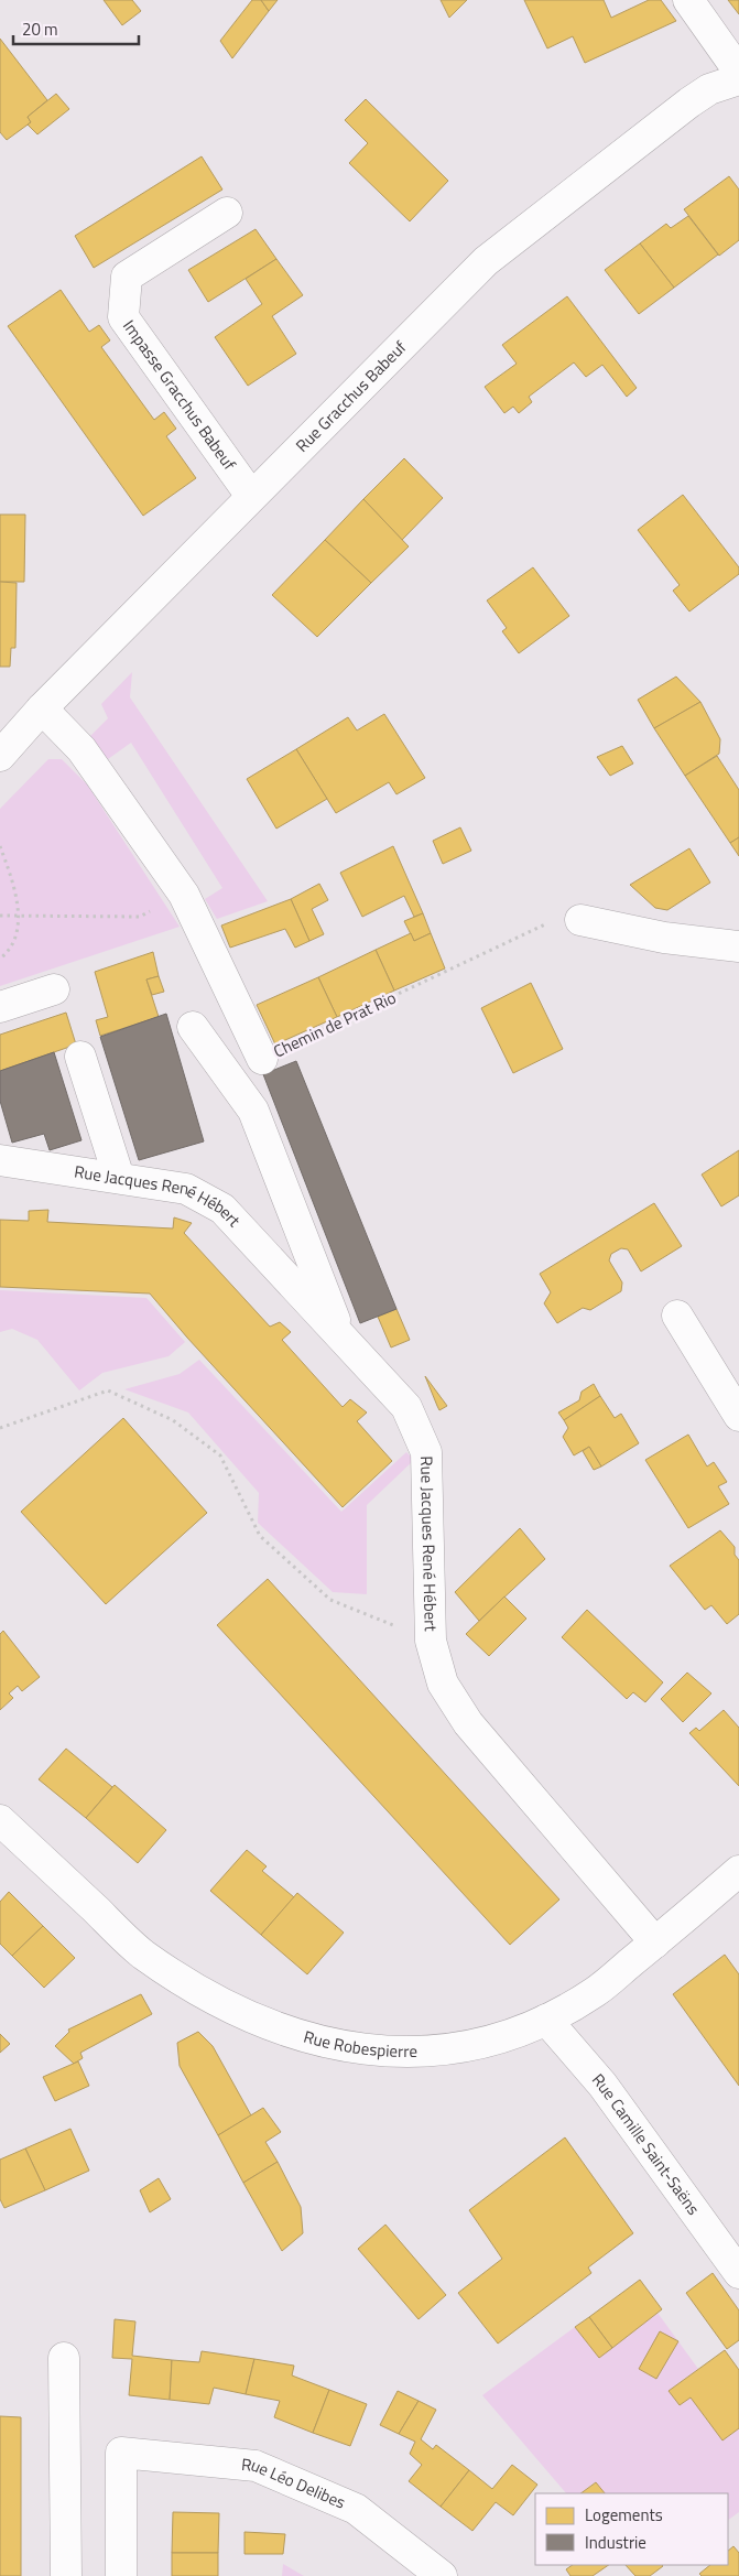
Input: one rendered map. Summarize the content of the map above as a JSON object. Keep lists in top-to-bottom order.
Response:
{
  "streets": {
    "street": [
      "Impasse Gracchus Babeuf",
      "Rue Gracchus Babeuf",
      "Chemin de Prat Rio",
      "Rue Jacques René Hébert",
      "Rue Robespierre",
      "Rue Camille Saint-Saëns",
      "Rue Léo Delibes"
    ]
  },
  "crossings": [
    ["Impasse Gracchus Babeuf", "Rue Gracchus Babeuf"],
    ["Rue Gracchus Babeuf", "Chemin de Prat Rio"],
    ["Rue Jacques René Hébert", "Rue Robespierre"],
    ["Rue Robespierre", "Rue Camille Saint-Saëns"]
  ],
  "legend": ["Logements", "Industrie"],
  "scale_bar": "20 m"
}
